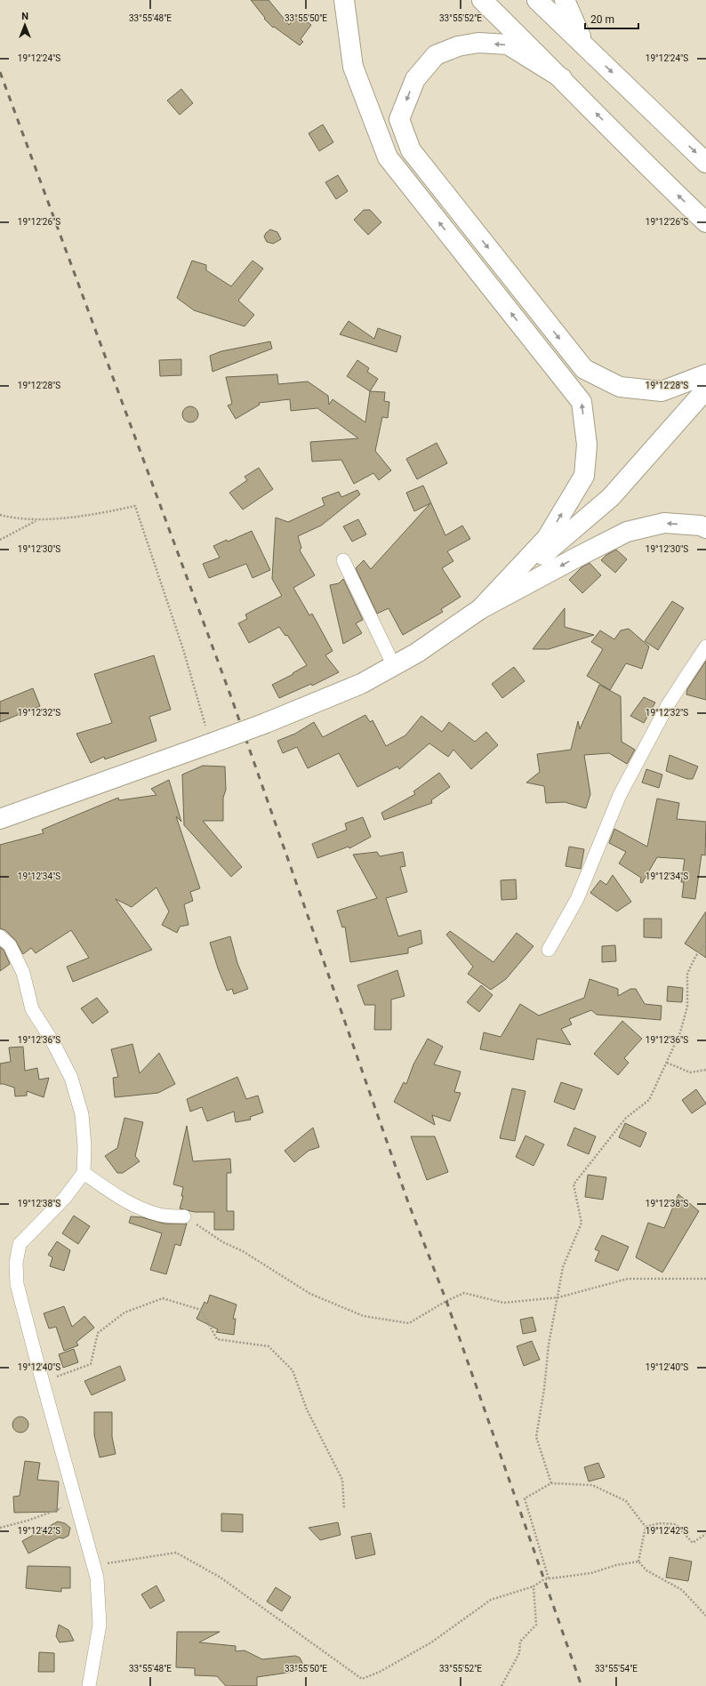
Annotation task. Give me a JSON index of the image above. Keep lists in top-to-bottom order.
{
  "scale_bar": "20 m",
  "north": "top",
  "coordinates": [
    "33°55'48\"E",
    "33°55'50\"E",
    "33°55'52\"E",
    "19°12'24\"S",
    "19°12'26\"S",
    "19°12'28\"S",
    "19°12'30\"S",
    "19°12'32\"S",
    "19°12'34\"S",
    "19°12'36\"S",
    "19°12'38\"S",
    "19°12'40\"S",
    "19°12'42\"S",
    "33°55'54\"E"
  ]
}
